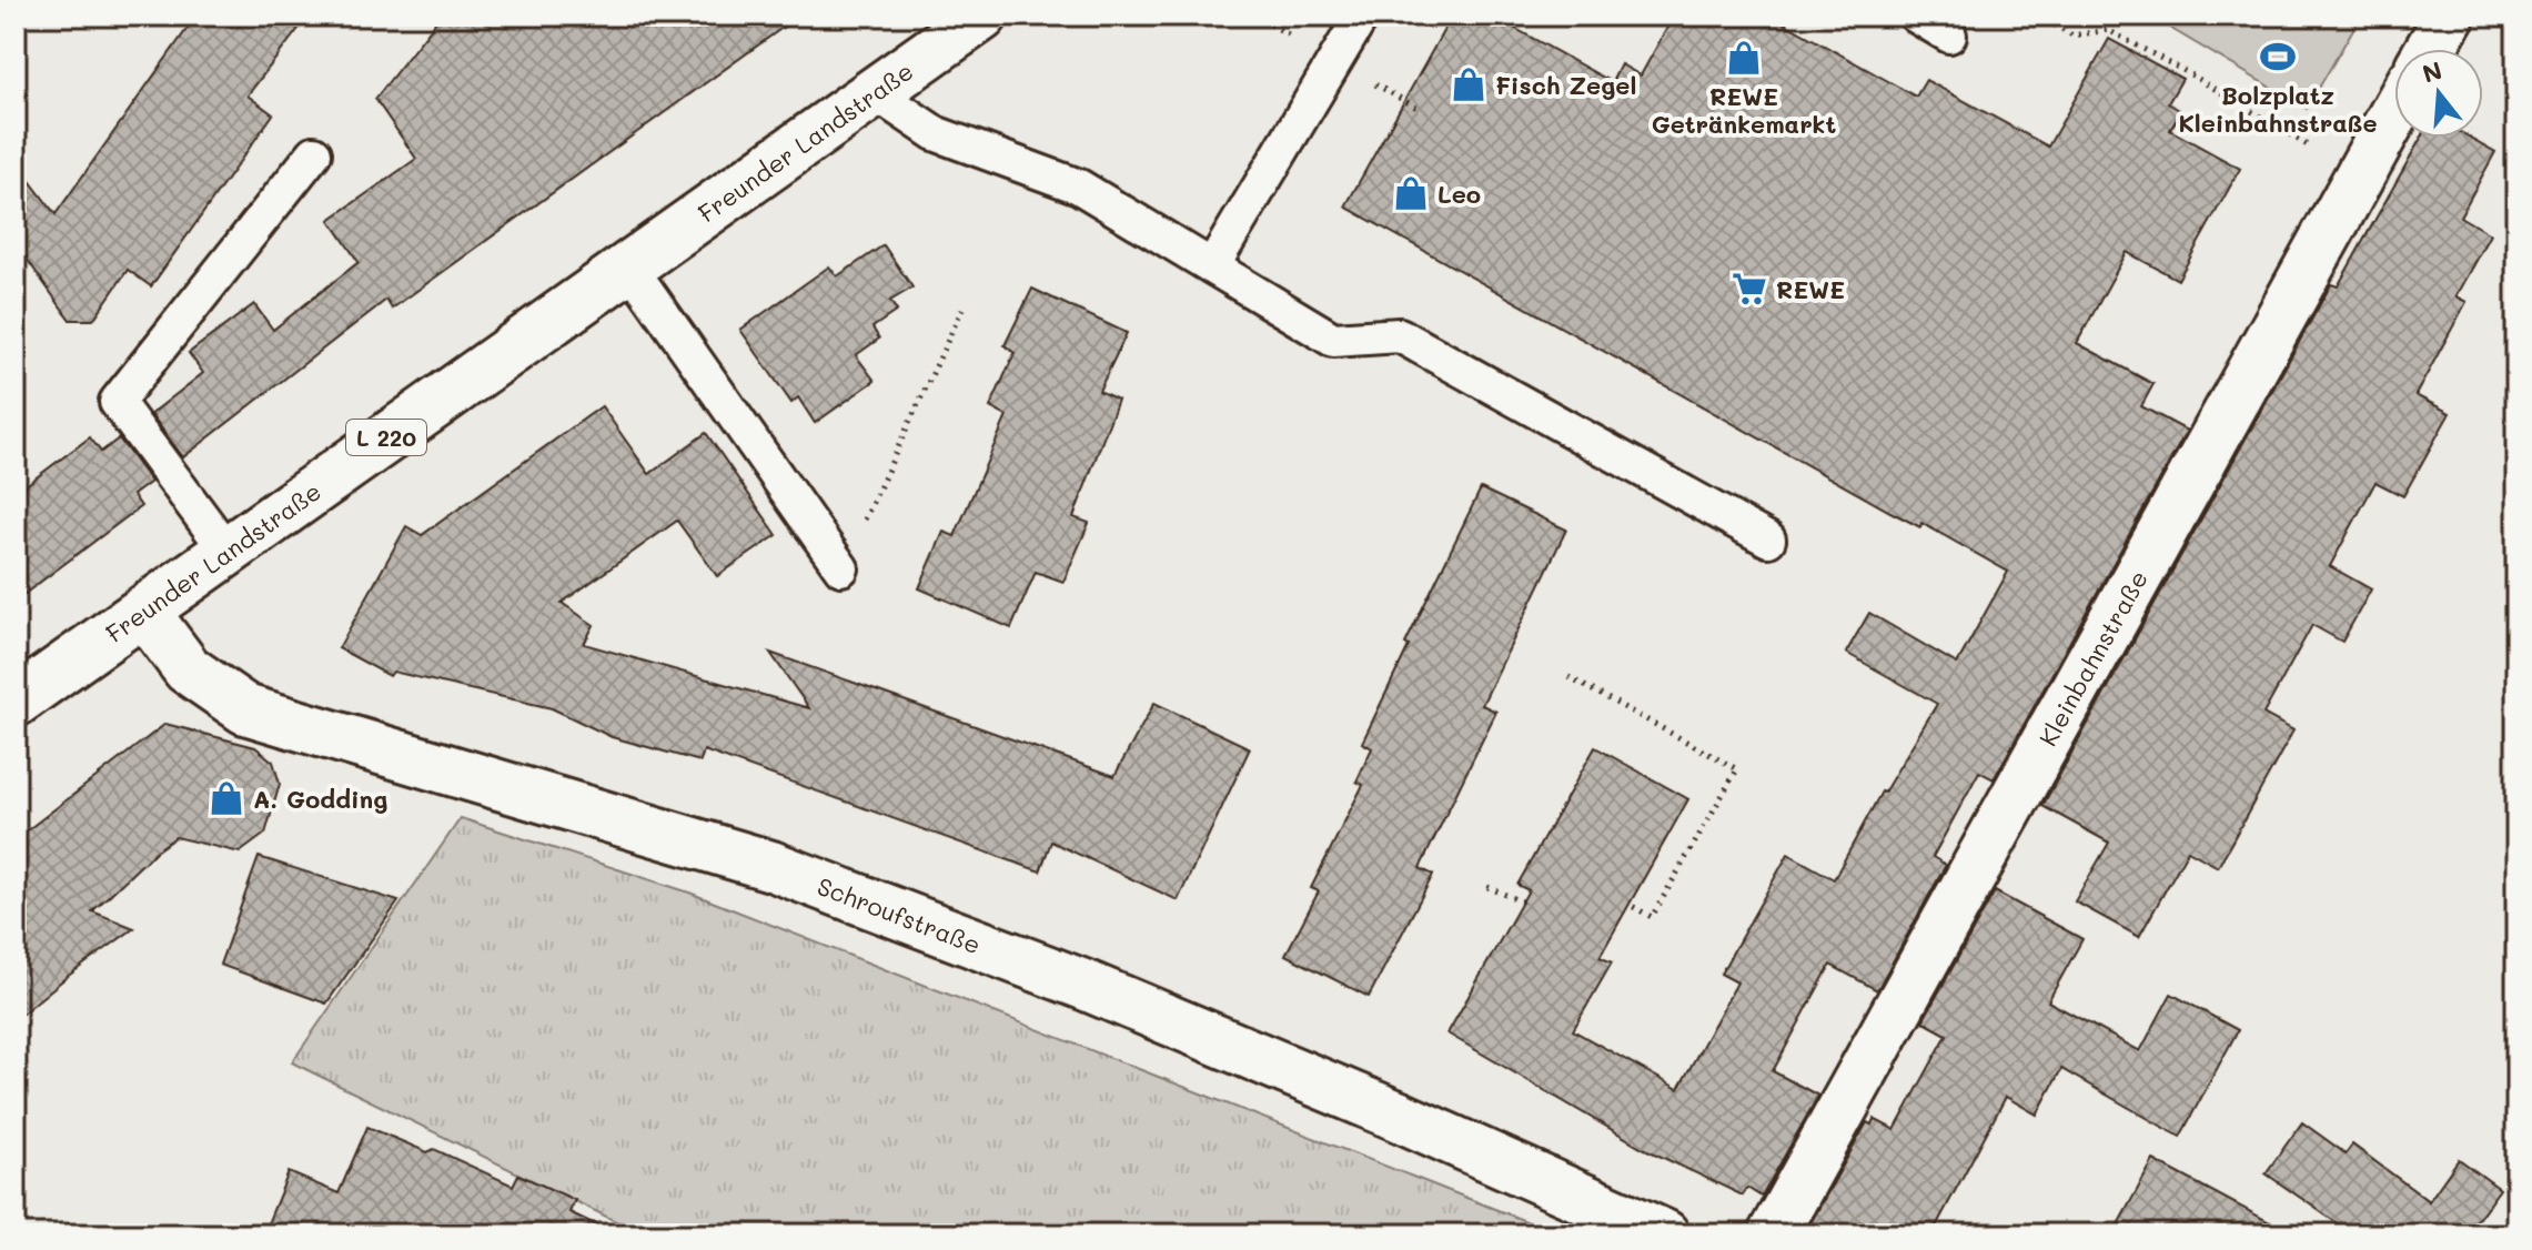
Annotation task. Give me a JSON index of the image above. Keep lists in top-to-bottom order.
{
  "streets": {
    "street": [
      "Freunder Landstraße",
      "L 220",
      "Kleinbahnstraße",
      "Schroufstraße"
    ]
  },
  "crossings": [
    ["Freunder Landstraße", "Schroufstraße"]
  ],
  "places": {
    "sports": ["Bolzplatz Kleinbahnstraße"],
    "shop": [
      "REWE Getränkemarkt",
      "Fisch Zegel",
      "Leo",
      "A. Godding"
    ],
    "supermarket": ["REWE"]
  },
  "north": "top"
}
